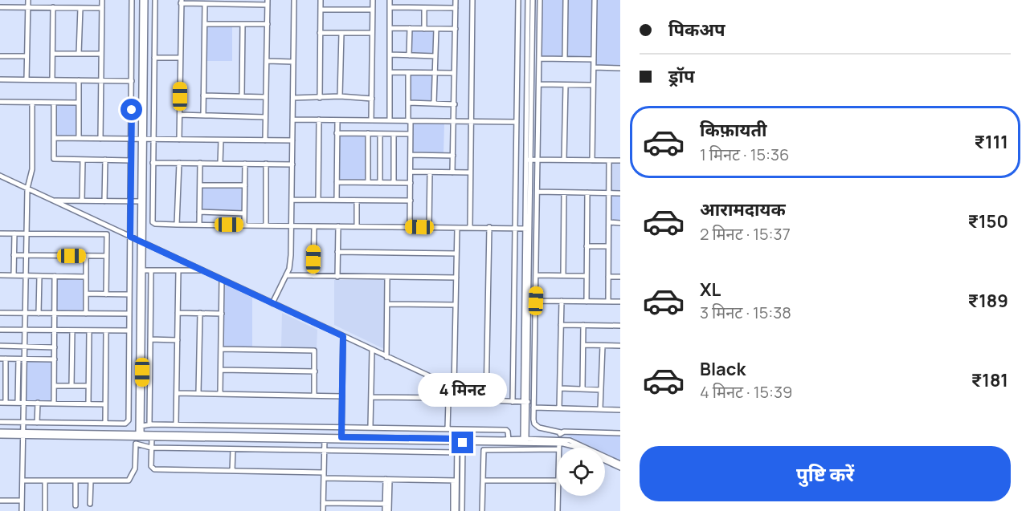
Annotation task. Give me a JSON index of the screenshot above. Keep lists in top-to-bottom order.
{
  "page": {
    "banner": ["पिकअप", "ड्रॉप"],
    "list": [
      {
        "name": "किफ़ायती",
        "note": "1 मिनट · 15:36",
        "value": "₹111"
      },
      {
        "name": "आरामदायक",
        "note": "2 मिनट · 15:37",
        "value": "₹150"
      },
      {
        "name": "XL",
        "note": "3 मिनट · 15:38",
        "value": "₹189"
      },
      {
        "name": "Black",
        "note": "4 मिनट · 15:39",
        "value": "₹181"
      }
    ],
    "bubble": "4 मिनट",
    "buttons": "पुष्टि करें"
  }
}
